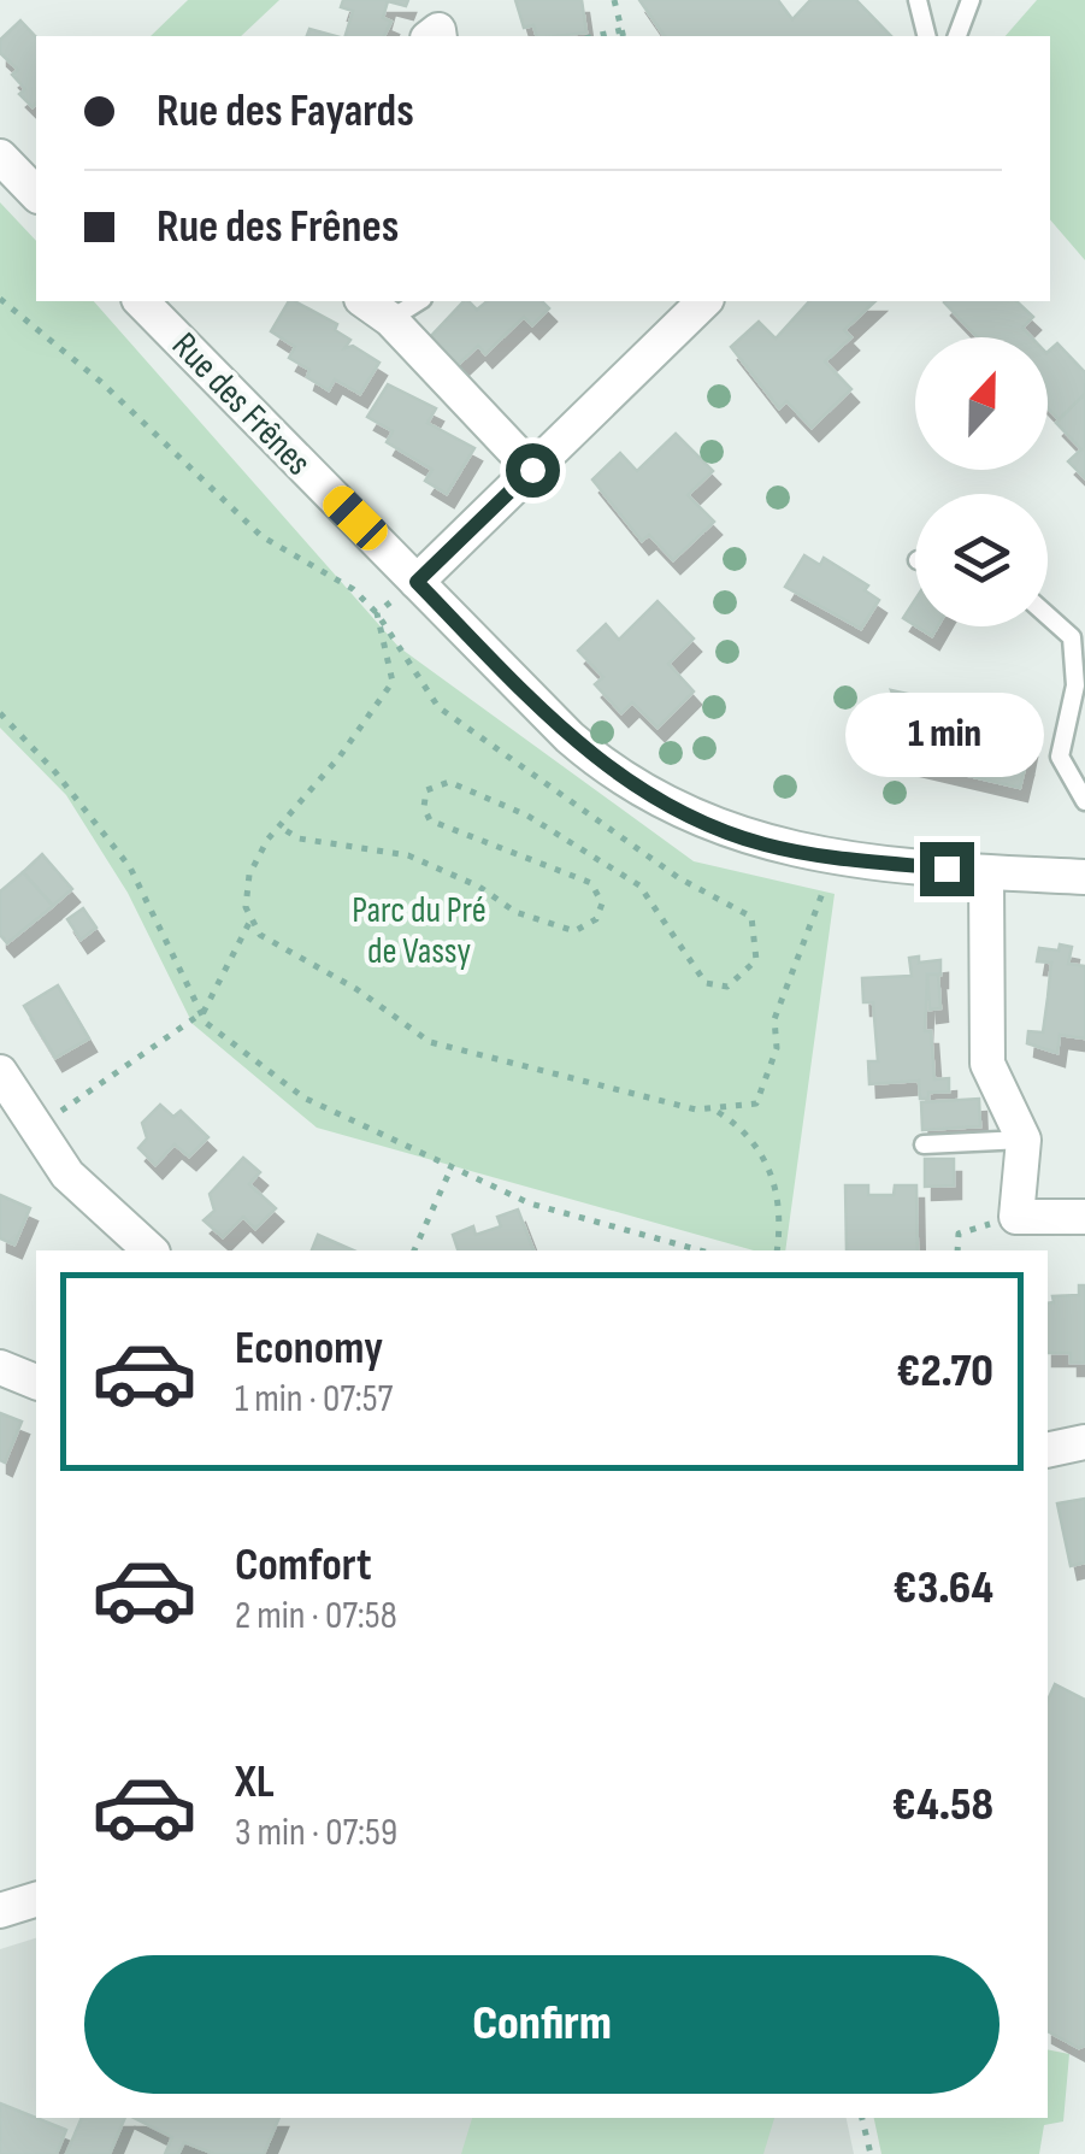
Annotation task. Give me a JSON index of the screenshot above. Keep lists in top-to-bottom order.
{
  "streets": {
    "street": ["Rue des Frênes"]
  },
  "parks": ["Parc du Pré de Vassy"],
  "north": "top",
  "page": {
    "banner": ["Rue des Fayards", "Rue des Frênes"],
    "bubble": "1 min",
    "list": [
      {
        "name": "Economy",
        "note": "1 min · 07:57",
        "value": "€2.70"
      },
      {
        "name": "Comfort",
        "note": "2 min · 07:58",
        "value": "€3.64"
      },
      {
        "name": "XL",
        "note": "3 min · 07:59",
        "value": "€4.58"
      }
    ],
    "buttons": "Confirm"
  }
}
